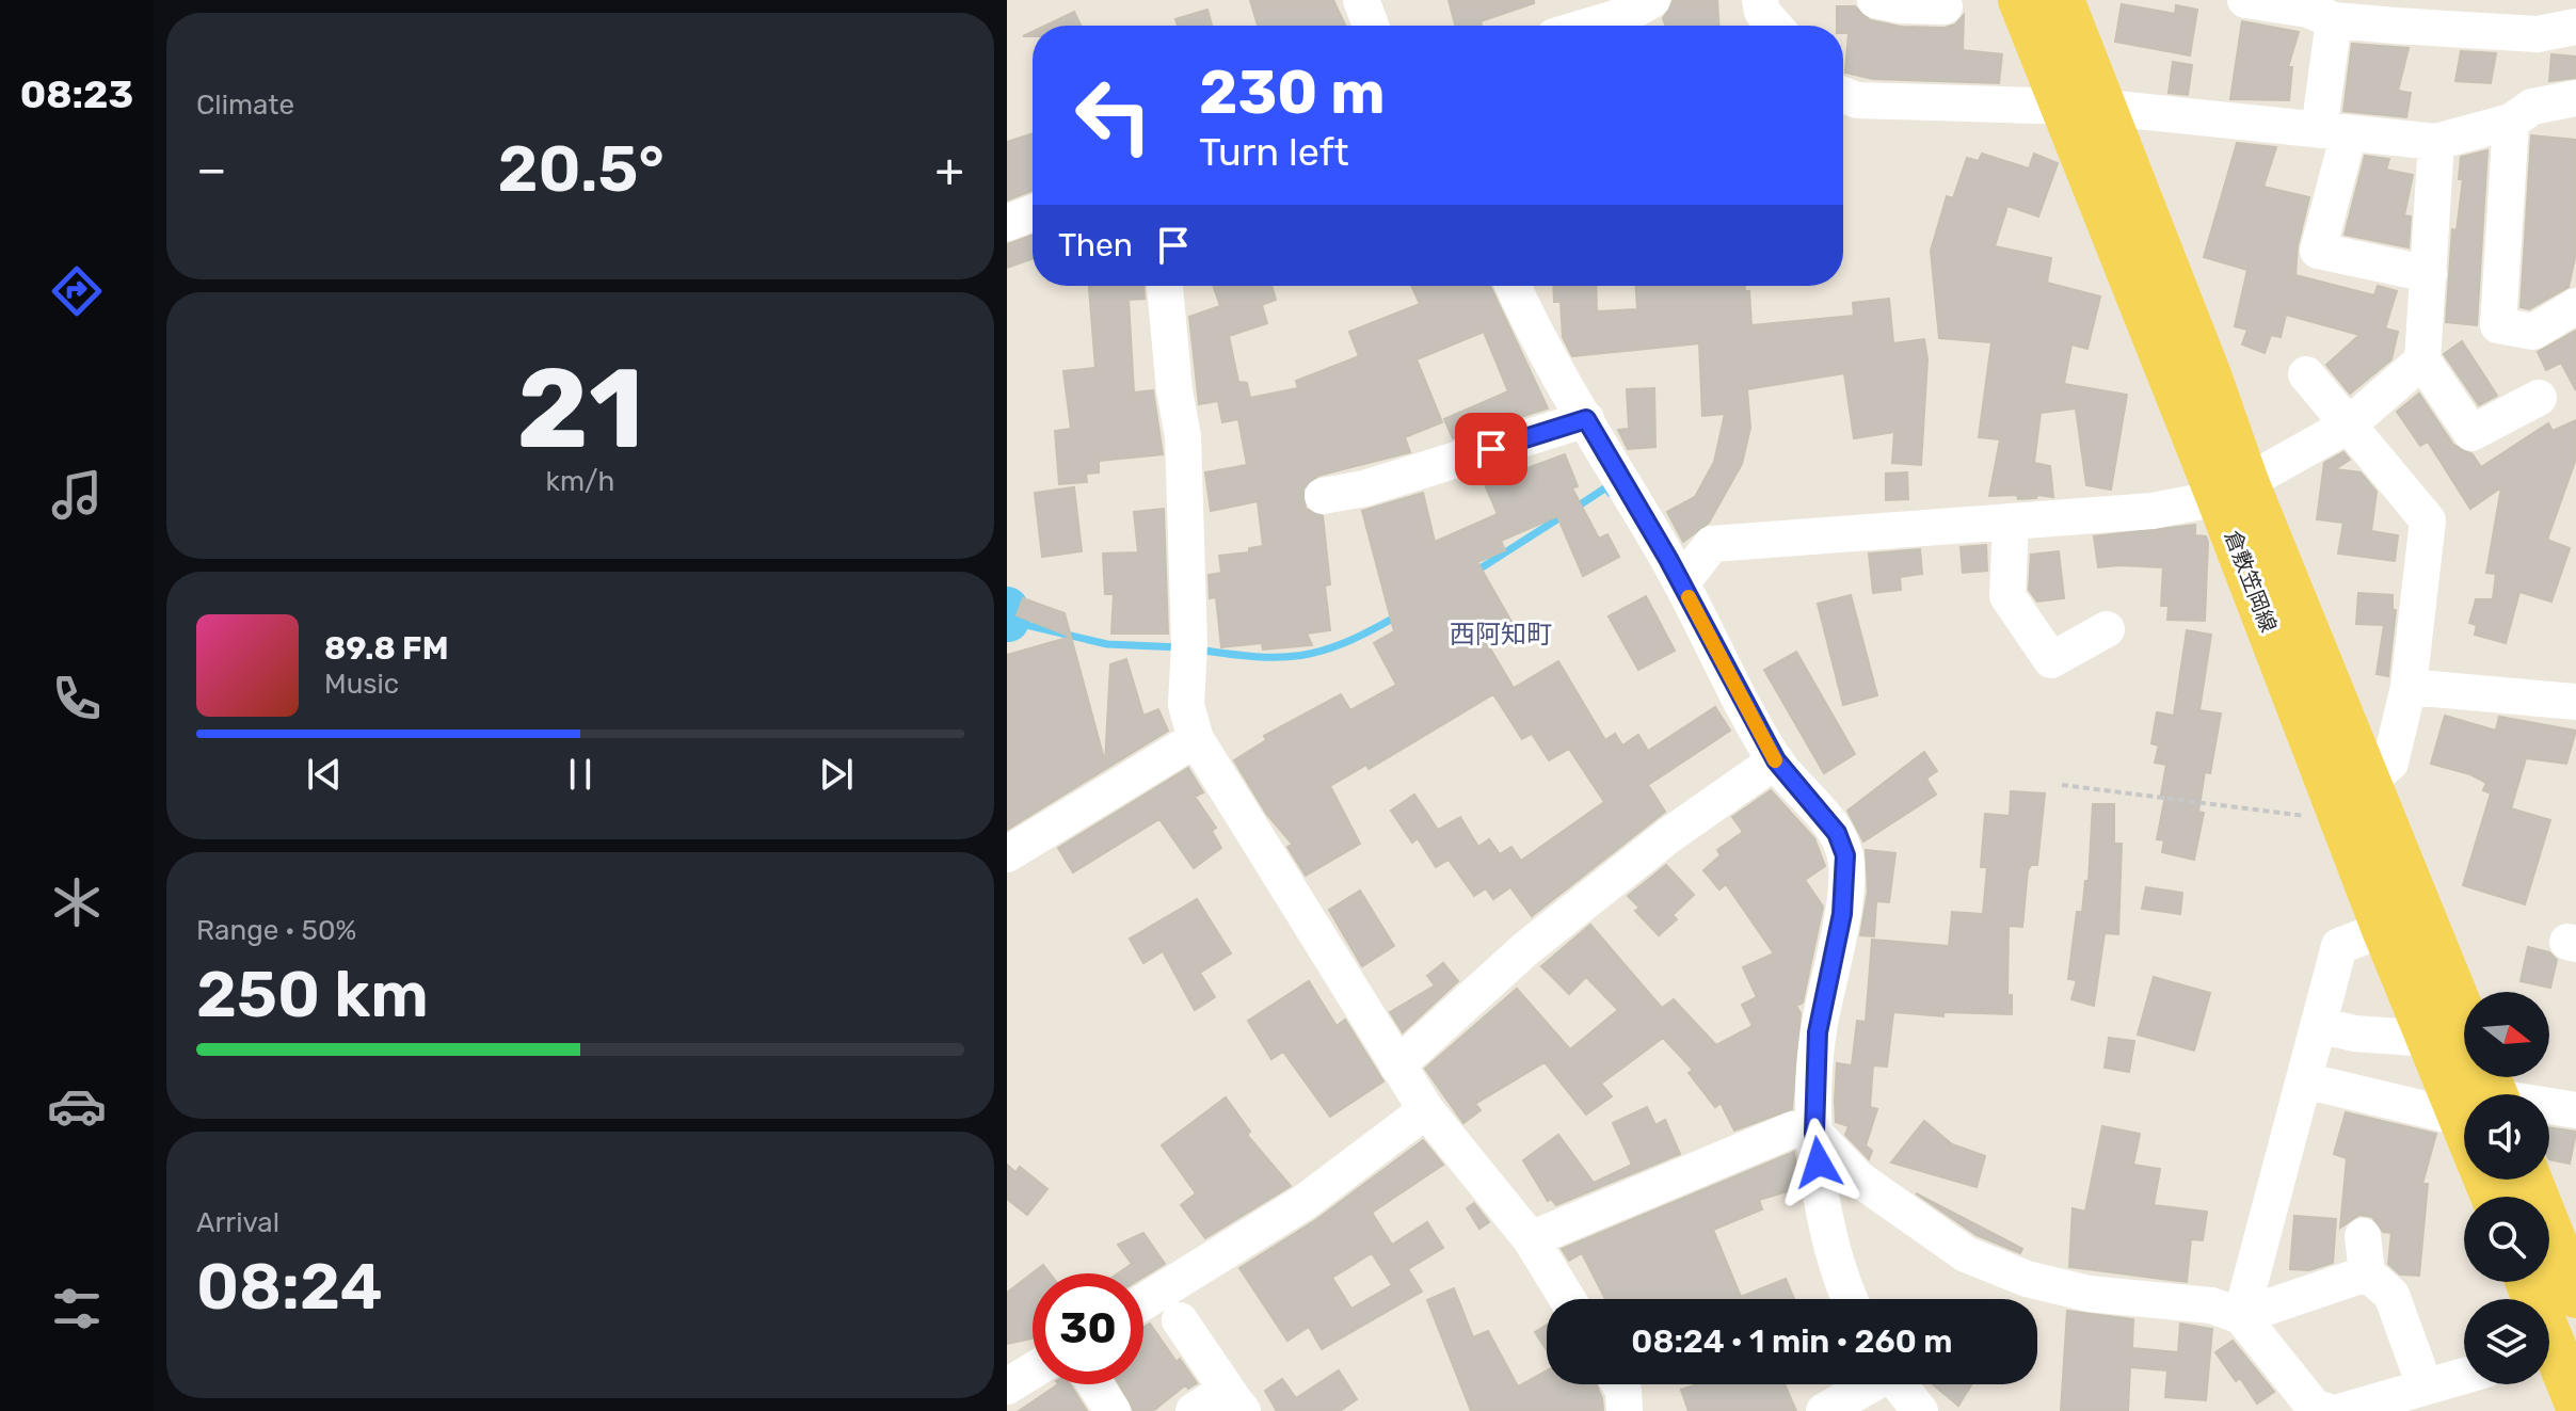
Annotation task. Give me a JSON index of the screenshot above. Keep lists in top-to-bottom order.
{
  "streets": {
    "main road": ["倉敷笠岡線"]
  },
  "districts": ["西阿知町"],
  "north": "right",
  "page": {
    "tabs": "08:23",
    "tile": [
      "Climate",
      ["21", "km/h"],
      ["Range · 50%", "250 km"],
      ["Arrival", "08:24"]
    ],
    "turn": ["230 m", "Turn left"],
    "heat": ["−", "20.5°", "+"],
    "then": "Then",
    "song": ["89.8 FM", "Music"],
    "limit": "30",
    "trip": "08:24 · 1 min · 260 m"
  }
}
